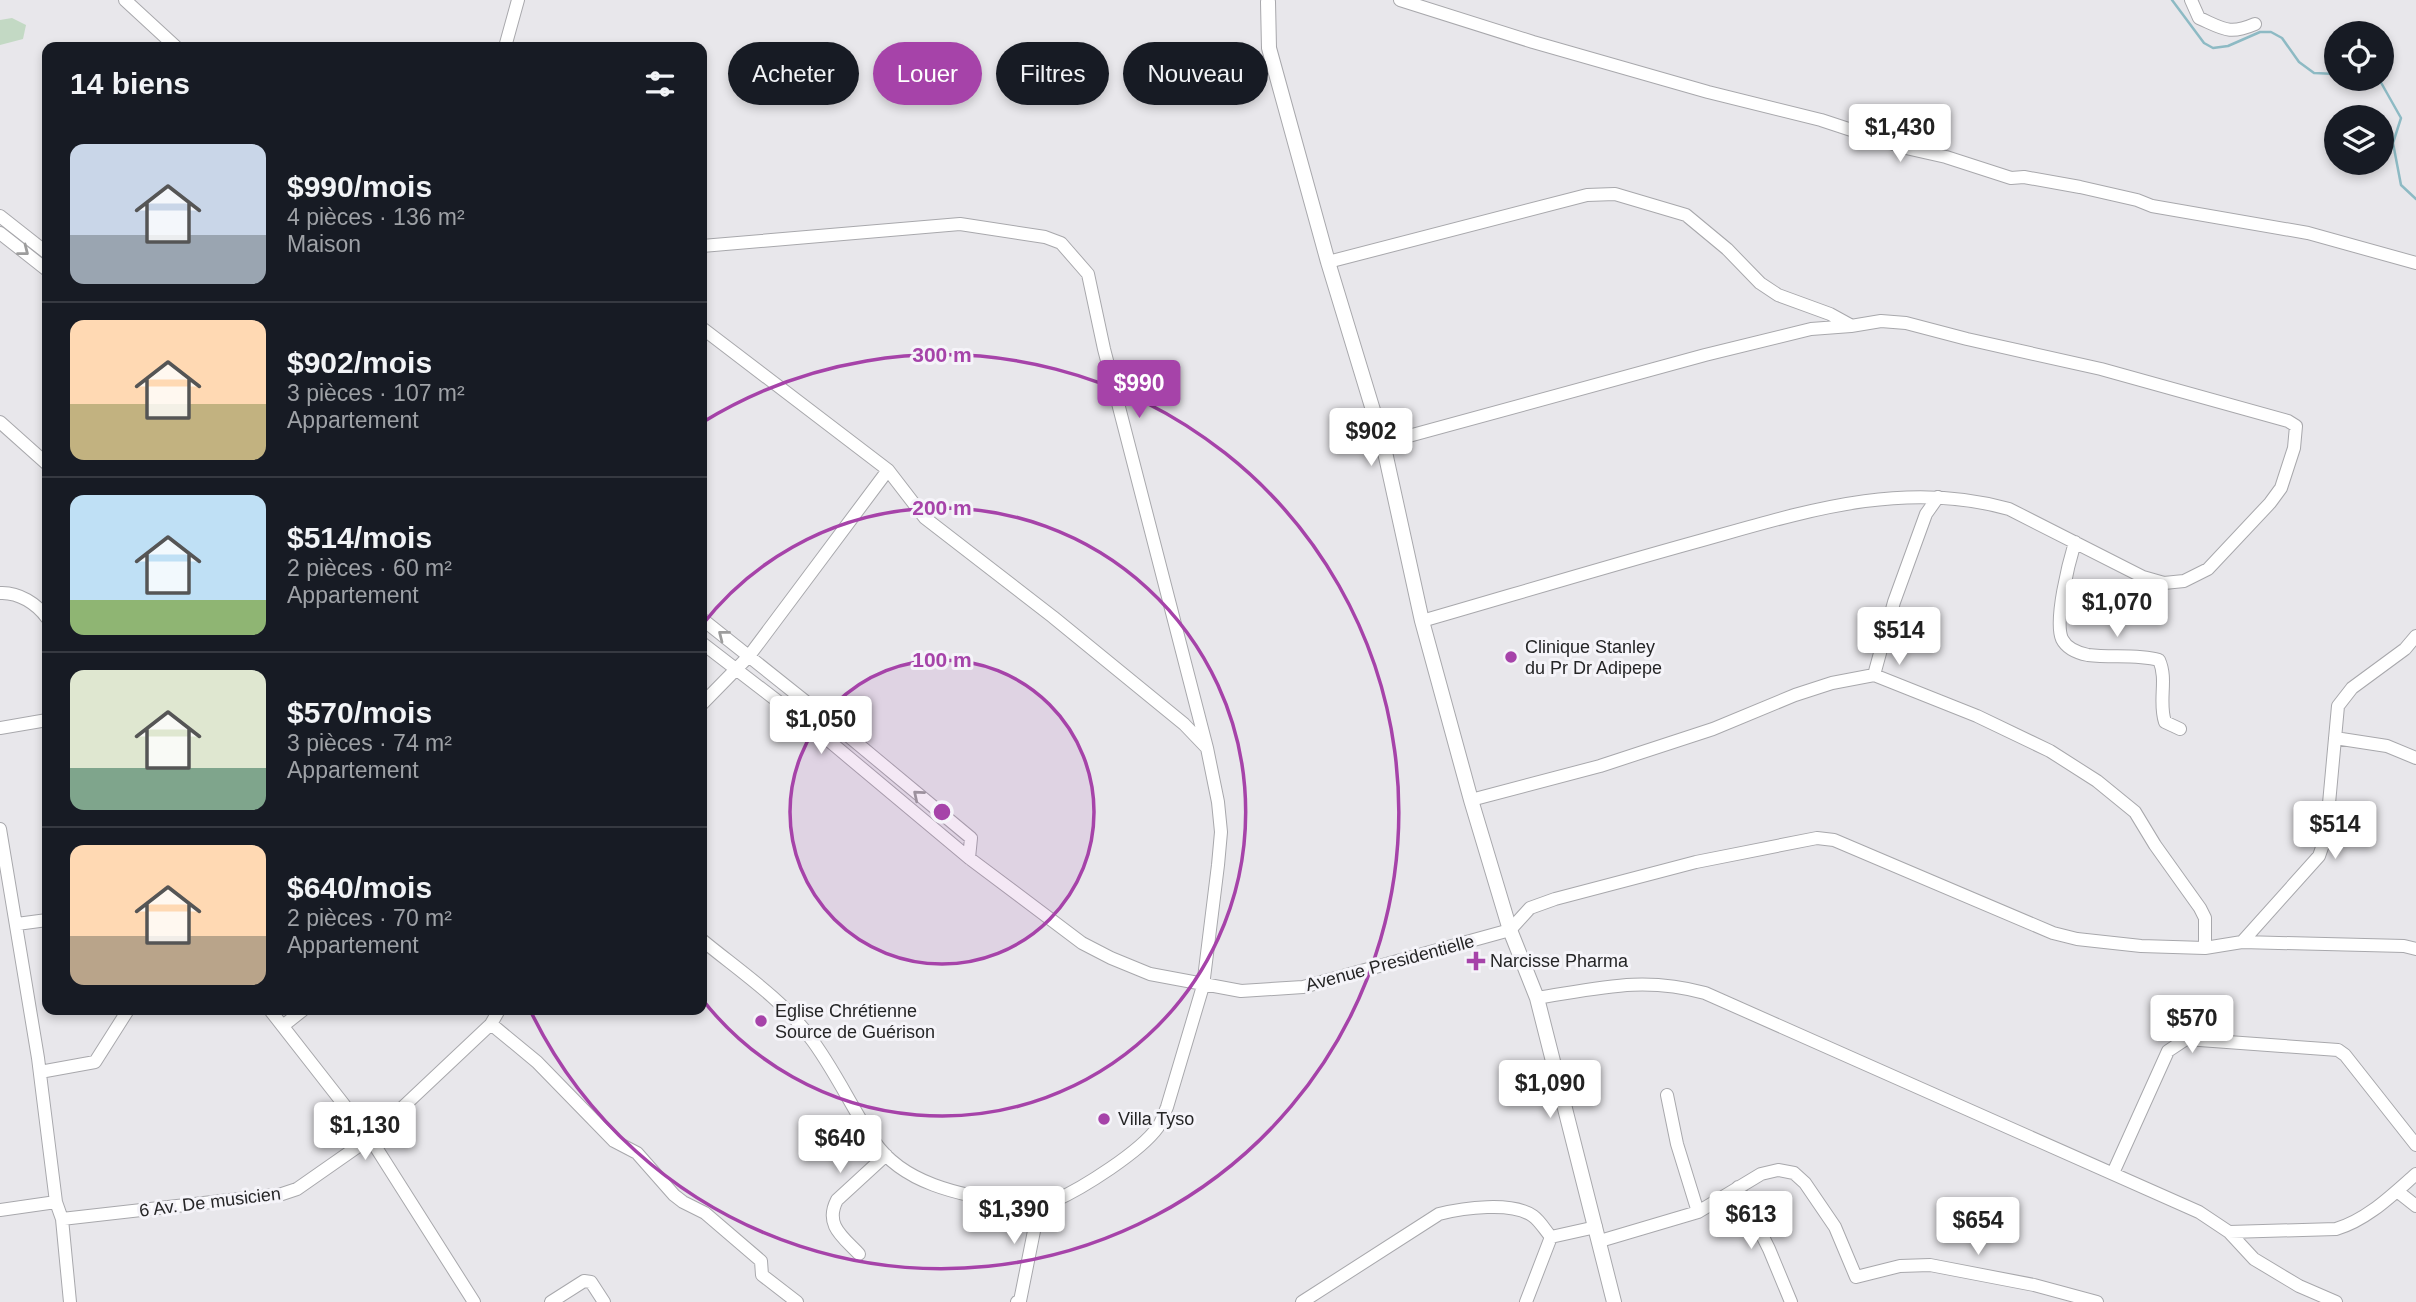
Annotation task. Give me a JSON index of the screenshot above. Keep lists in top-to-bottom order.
{
  "streets": {
    "street": ["Avenue Presidentielle", "6 Av. De musicien"]
  },
  "places": {
    "other": ["Clinique Stanley du Pr Dr Adipepe", "Eglise Chrétienne Source de Guérison", "Villa Tyso"],
    "health": ["Narcisse Pharma"]
  },
  "page": {
    "chip": [
      "Acheter",
      "Louer",
      "Filtres",
      "Nouveau"
    ],
    "heading": "14 biens",
    "price": [
      "$1,430",
      "$990",
      "$902",
      "$1,070",
      "$514",
      "$1,050",
      "$514",
      "$570",
      "$1,090",
      "$1,130",
      "$640",
      "$1,390",
      "$613",
      "$654"
    ],
    "list": [
      {
        "name": "$990/mois",
        "note": "4 pièces · 136 m² · Maison"
      },
      {
        "name": "$902/mois",
        "note": "3 pièces · 107 m² · Appartement"
      },
      {
        "name": "$514/mois",
        "note": "2 pièces · 60 m² · Appartement"
      },
      {
        "name": "$570/mois",
        "note": "3 pièces · 74 m² · Appartement"
      },
      {
        "name": "$640/mois",
        "note": "2 pièces · 70 m² · Appartement"
      }
    ]
  },
  "rings": ["300 m", "200 m", "100 m"]
}
